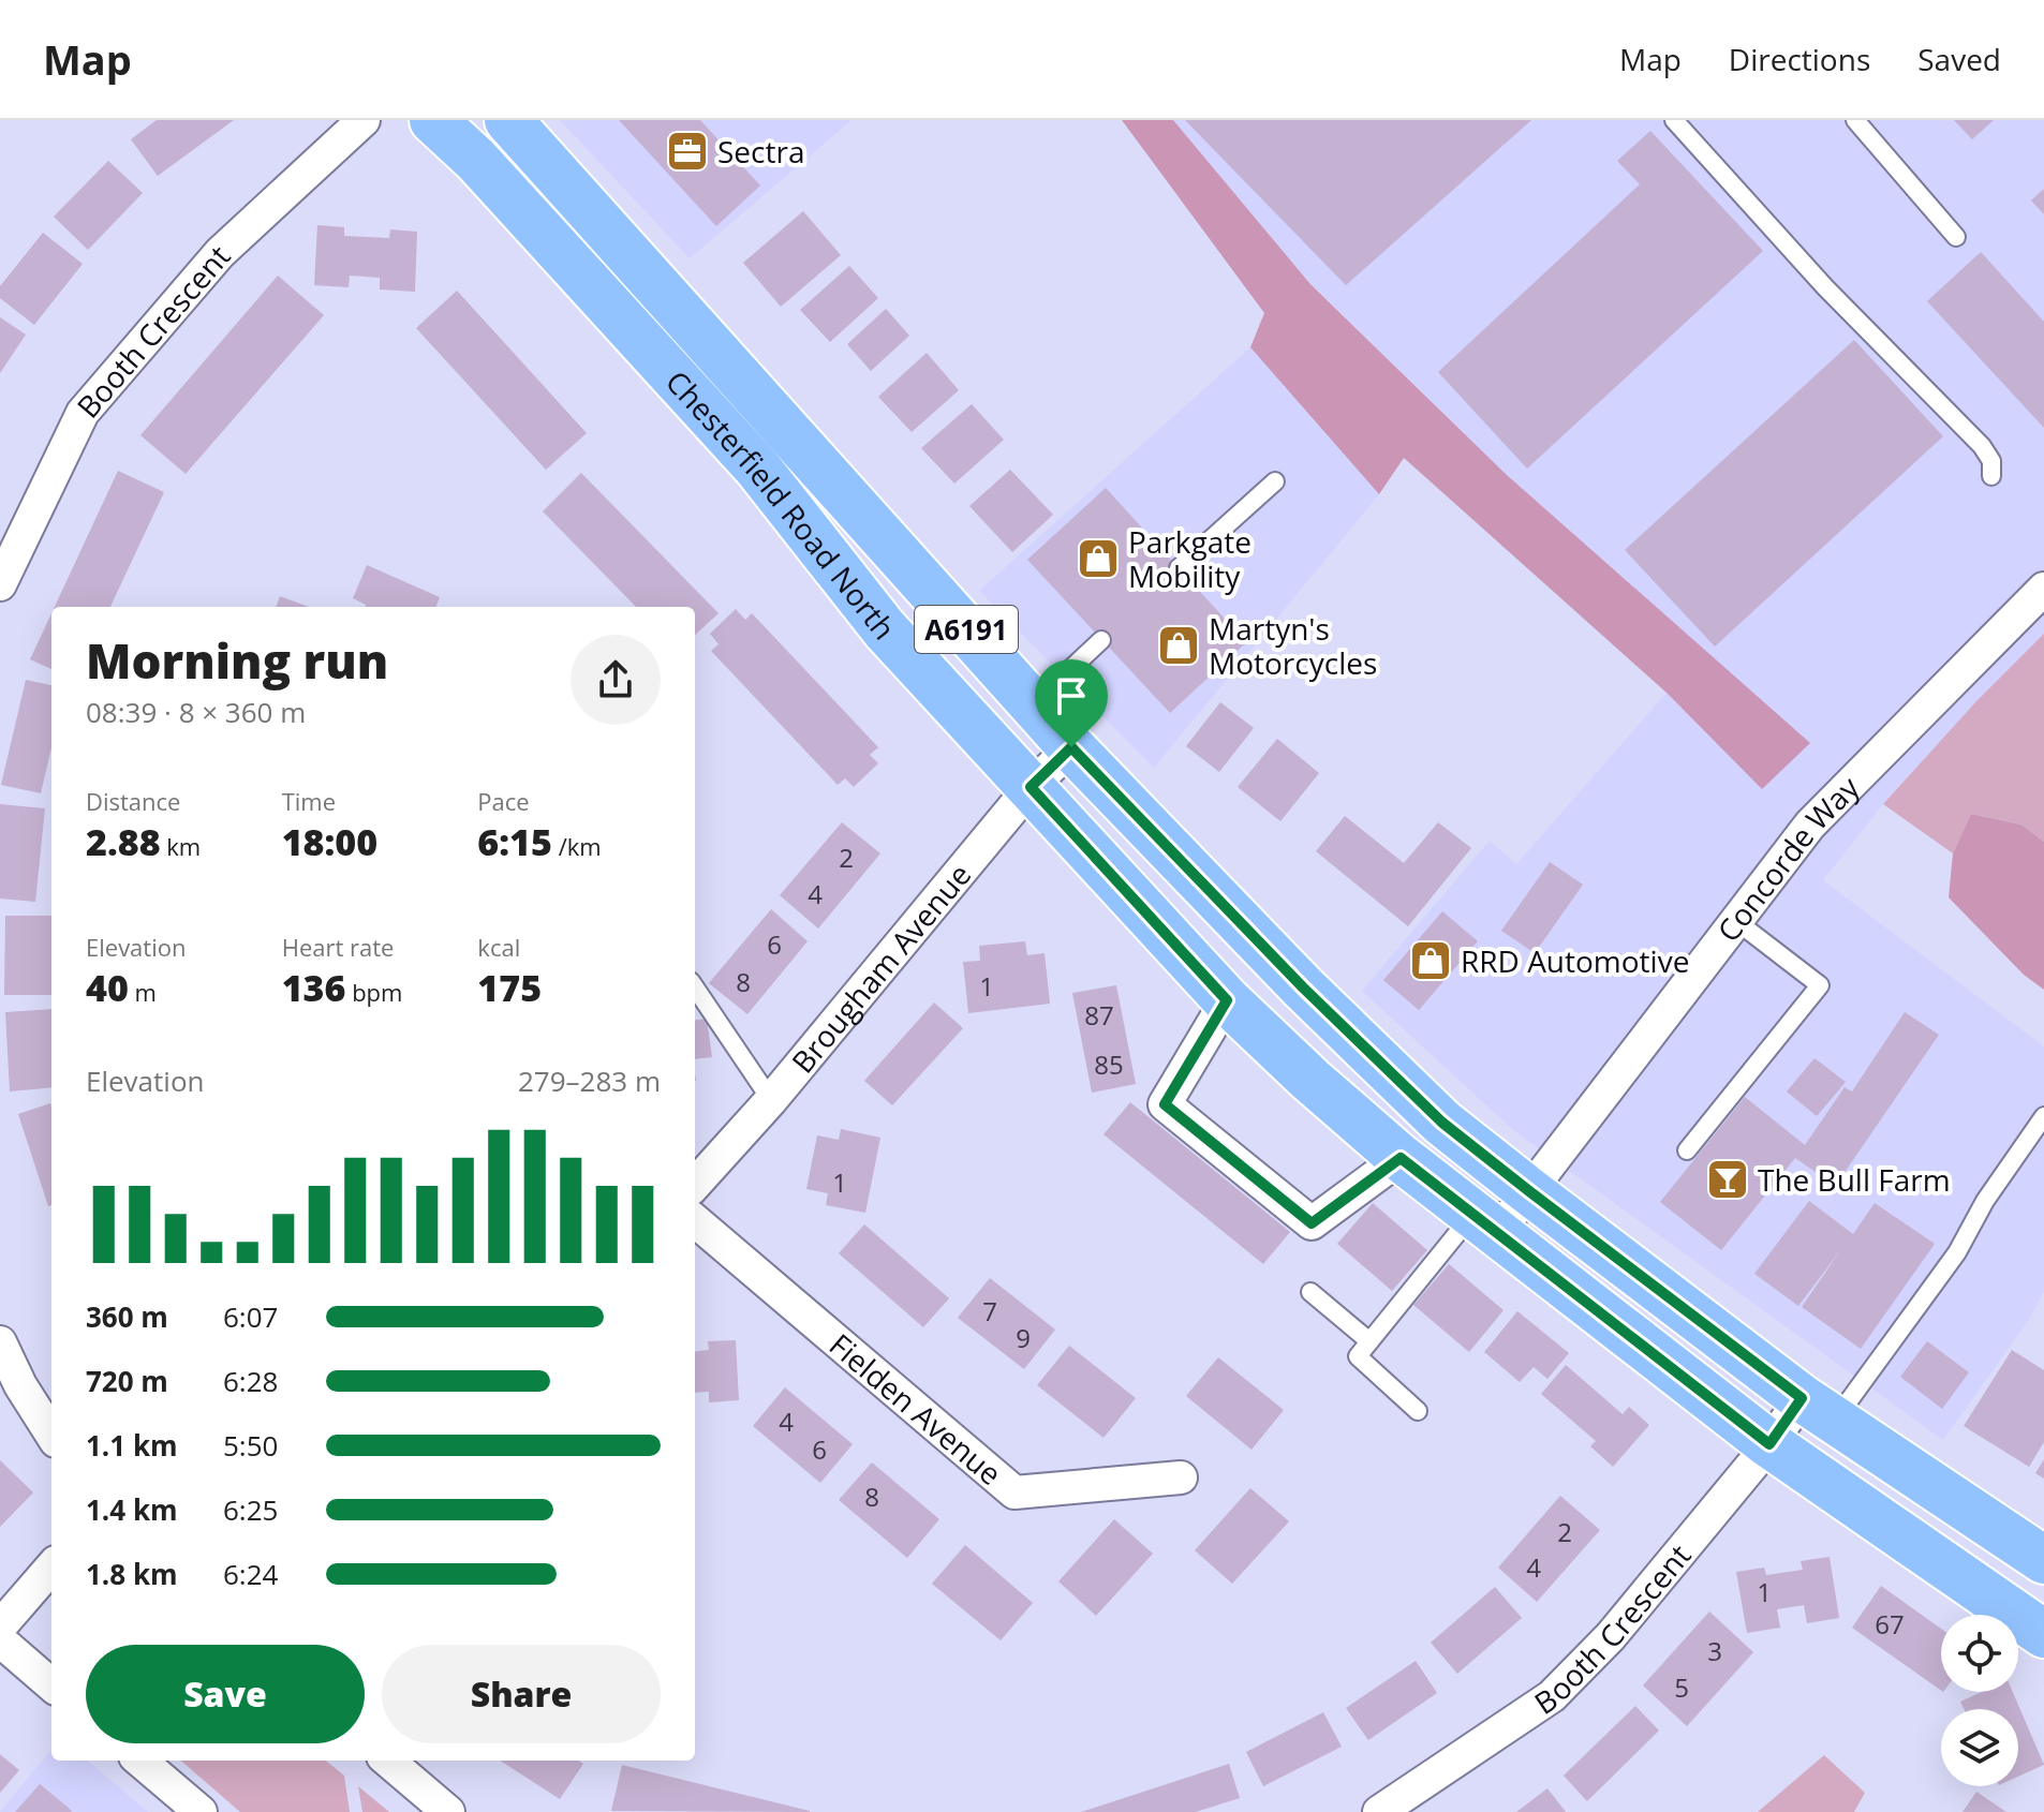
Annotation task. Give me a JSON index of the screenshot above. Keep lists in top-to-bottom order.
{
  "streets": {
    "main road": ["Chesterfield Road North", "A6191"],
    "street": [
      "Booth Crescent",
      "Concorde Way",
      "Brougham Avenue",
      "Fielden Avenue"
    ]
  },
  "crossings": [
    ["Booth Crescent", "Chesterfield Road North"],
    ["Chesterfield Road North", "Concorde Way"],
    ["Chesterfield Road North", "Brougham Avenue"]
  ],
  "places": {
    "office": ["Sectra"],
    "shop": ["Parkgate Mobility", "Martyn's Motorcycles", "RRD Automotive"],
    "bar": ["The Bull Farm"]
  },
  "house_numbers": [
    "2",
    "4",
    "6",
    "8",
    "1",
    "87",
    "85",
    "1",
    "7",
    "9",
    "4",
    "6",
    "8",
    "2",
    "4",
    "1",
    "67",
    "3",
    "5"
  ],
  "page": {
    "header": "Map",
    "nav": ["Map", "Directions", "Saved"],
    "heading": ["Morning run", "08:39 · 8 × 360 m"],
    "stats": [
      ["Distance", "2.88 km"],
      ["Time", "18:00"],
      ["Pace", "6:15 /km"],
      ["Elevation", "40 m"],
      ["Heart rate", "136 bpm"],
      ["kcal", "175"]
    ],
    "chart": ["Elevation", "279–283 m"],
    "list": [
      {
        "name": "360 m",
        "note": "6:07"
      },
      {
        "name": "720 m",
        "note": "6:28"
      },
      {
        "name": "1.1 km",
        "note": "5:50"
      },
      {
        "name": "1.4 km",
        "note": "6:25"
      },
      {
        "name": "1.8 km",
        "note": "6:24"
      }
    ],
    "buttons": ["Save", "Share"]
  }
}
